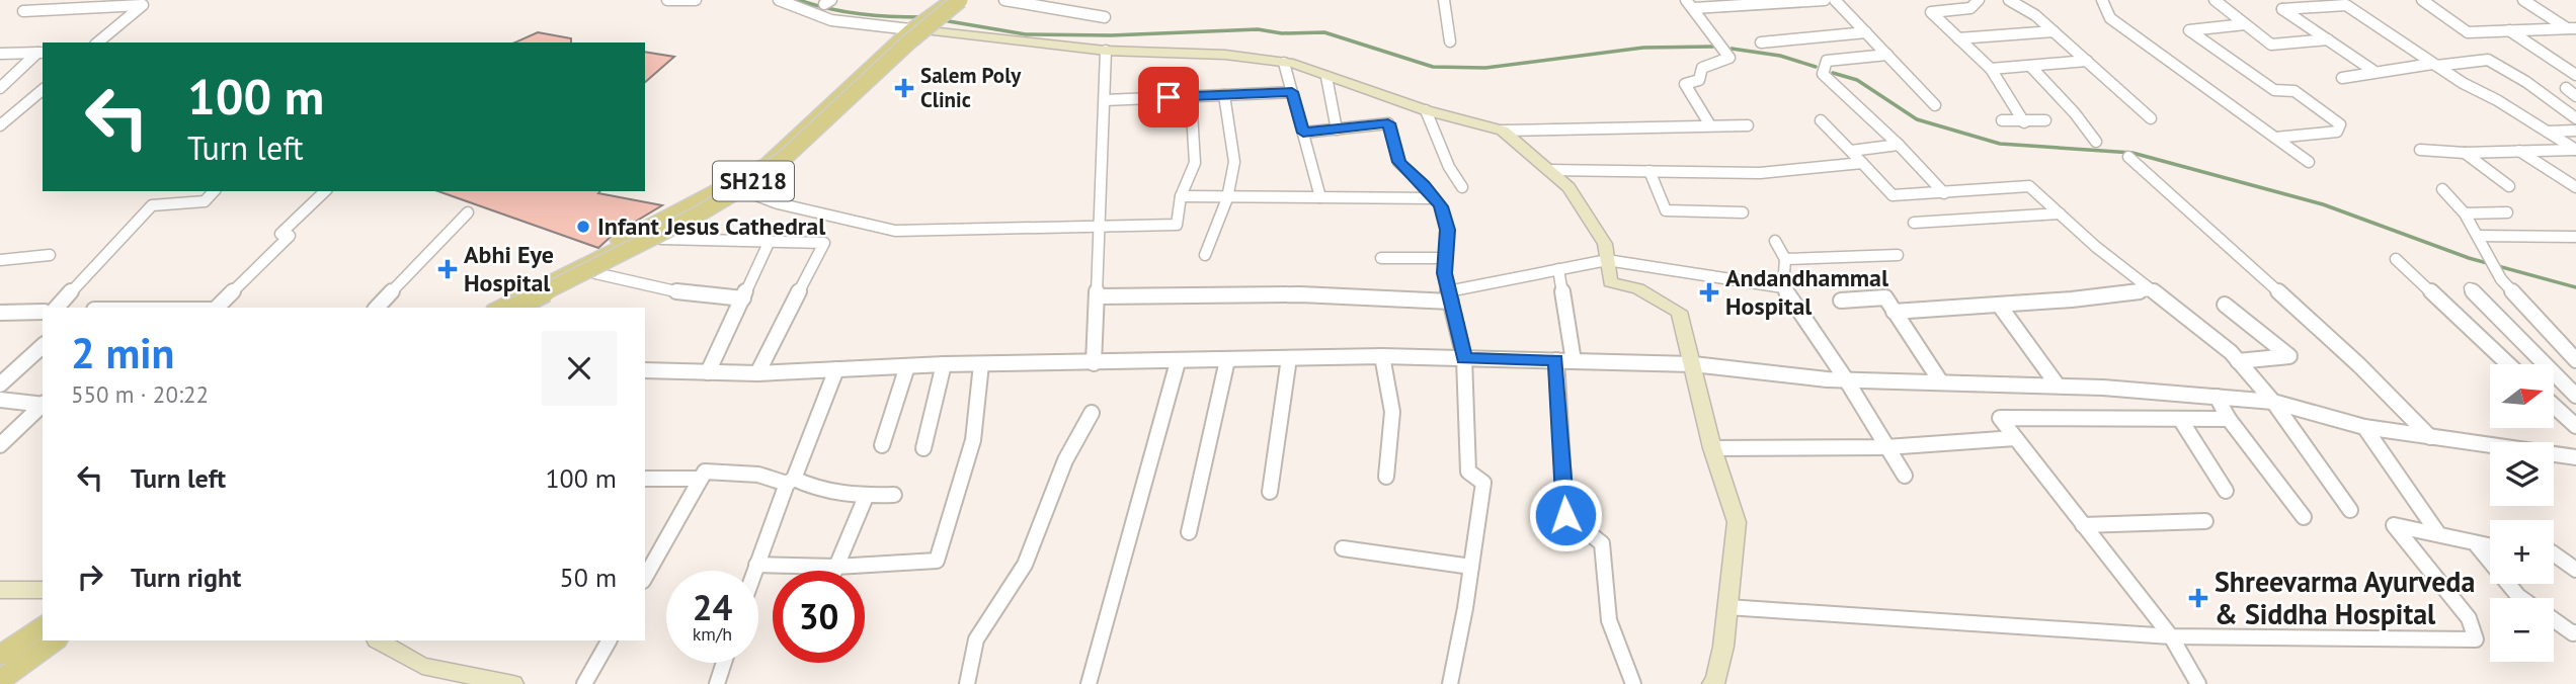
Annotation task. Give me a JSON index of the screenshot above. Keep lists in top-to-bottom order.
{
  "streets": {
    "main road": ["SH218"]
  },
  "places": {
    "health": [
      "Salem Poly Clinic",
      "Abhi Eye Hospital",
      "Andandhammal Hospital",
      "Shreevarma Ayurveda & Siddha Hospital"
    ],
    "other": ["Infant Jesus Cathedral"]
  },
  "north": "right",
  "page": {
    "turn": ["100 m", "Turn left"],
    "heading": ["2 min", "550 m · 20:22"],
    "map_buttons": ["+", "−"],
    "list": [
      {
        "name": "Turn left",
        "value": "100 m"
      },
      {
        "name": "Turn right",
        "value": "50 m"
      }
    ],
    "speed": "24 km/h",
    "limit": "30"
  }
}
